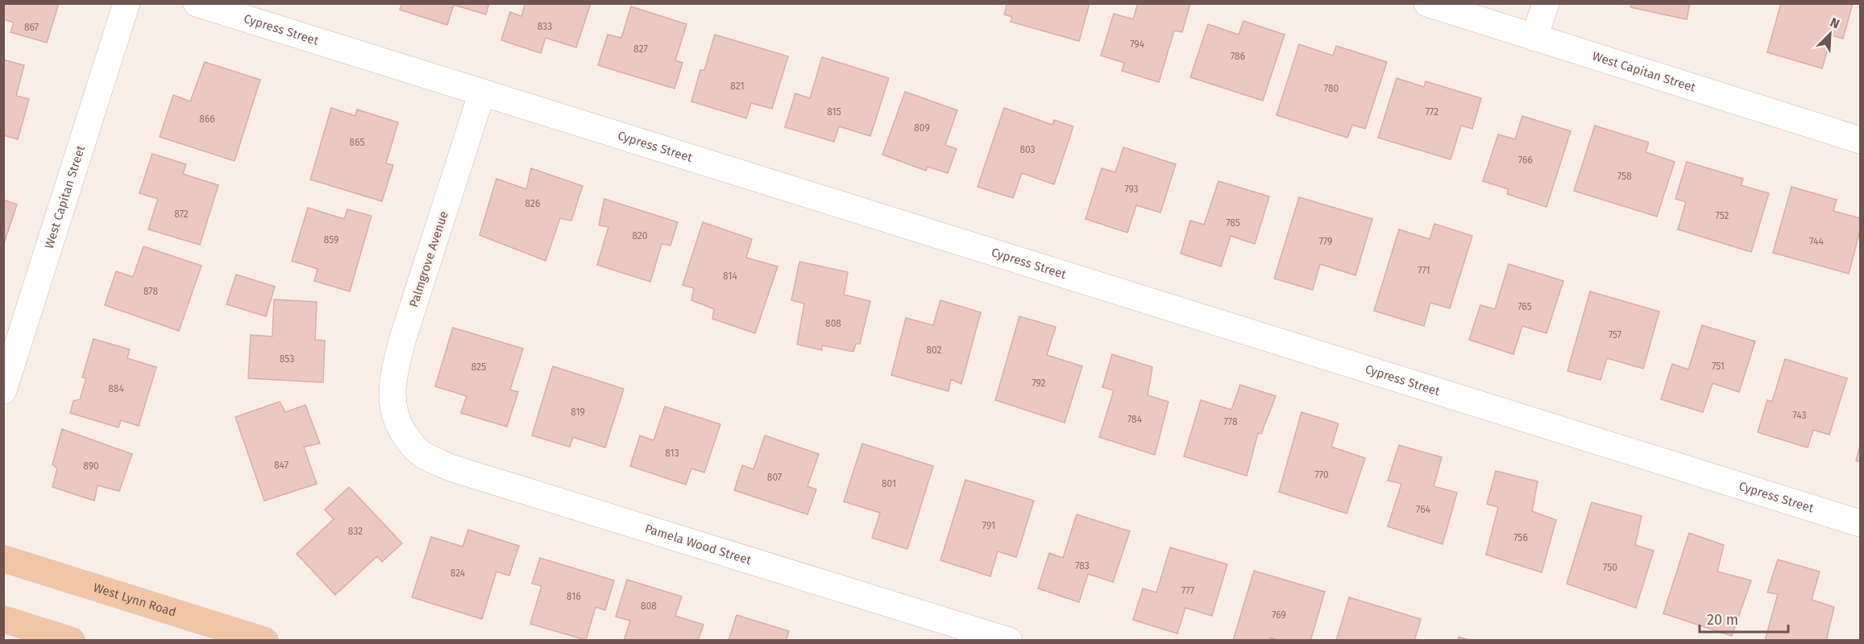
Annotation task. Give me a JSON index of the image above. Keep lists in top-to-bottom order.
{
  "streets": {
    "main road": ["West Lynn Road"],
    "street": [
      "Cypress Street",
      "West Capitan Street",
      "Palmgrove Avenue",
      "Pamela Wood Street"
    ]
  },
  "crossings": [
    ["Cypress Street", "Palmgrove Avenue"],
    ["Palmgrove Avenue", "Pamela Wood Street"]
  ],
  "house_numbers": [
    "833",
    "867",
    "794",
    "827",
    "786",
    "821",
    "780",
    "815",
    "772",
    "866",
    "809",
    "865",
    "803",
    "766",
    "758",
    "793",
    "826",
    "872",
    "752",
    "785",
    "820",
    "859",
    "779",
    "744",
    "771",
    "814",
    "878",
    "765",
    "808",
    "757",
    "802",
    "853",
    "751",
    "825",
    "792",
    "884",
    "819",
    "743",
    "784",
    "778",
    "813",
    "847",
    "890",
    "770",
    "807",
    "801",
    "764",
    "791",
    "832",
    "756",
    "783",
    "750",
    "824",
    "777",
    "816",
    "808",
    "769"
  ],
  "scale_bar": "20 m",
  "north": "top right"
}
